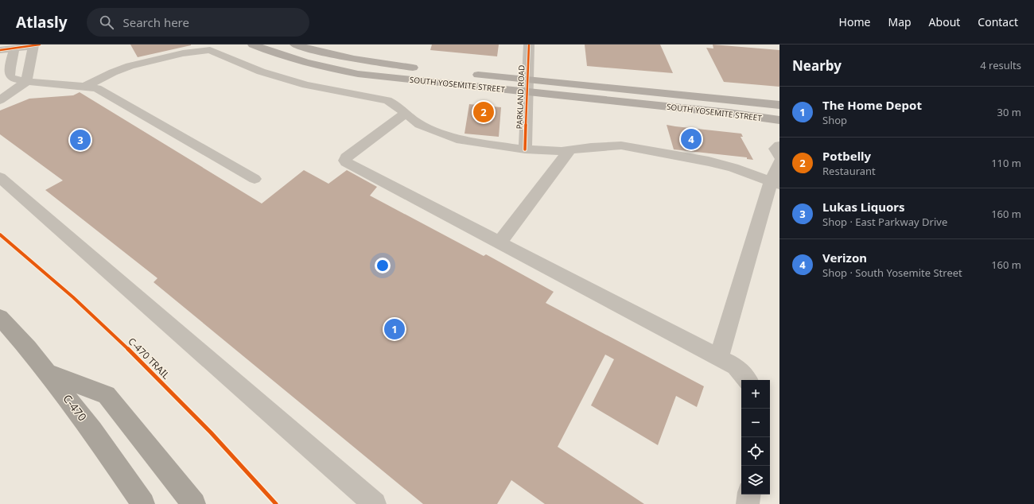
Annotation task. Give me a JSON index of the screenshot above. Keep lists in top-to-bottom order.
{
  "streets": {
    "highway": ["C-470"],
    "main road": ["SOUTH YOSEMITE STREET"],
    "street": ["PARKLAND ROAD"],
    "cycle path": ["C-470 TRAIL"]
  },
  "crossings": [
    ["SOUTH YOSEMITE STREET", "PARKLAND ROAD"]
  ],
  "page": {
    "header": "Atlasly",
    "search": "Search here",
    "nav": [
      "Home",
      "Map",
      "About",
      "Contact"
    ],
    "heading": ["Nearby", "4 results"],
    "list": [
      {
        "mark": "1",
        "name": "The Home Depot",
        "note": "Shop",
        "value": "30 m"
      },
      {
        "mark": "2",
        "name": "Potbelly",
        "note": "Restaurant",
        "value": "110 m"
      },
      {
        "mark": "3",
        "name": "Lukas Liquors",
        "note": "Shop · East Parkway Drive",
        "value": "160 m"
      },
      {
        "mark": "4",
        "name": "Verizon",
        "note": "Shop · South Yosemite Street",
        "value": "160 m"
      }
    ],
    "pins": [
      "2",
      "4",
      "3",
      "1"
    ],
    "map_buttons": ["+", "−"]
  }
}
